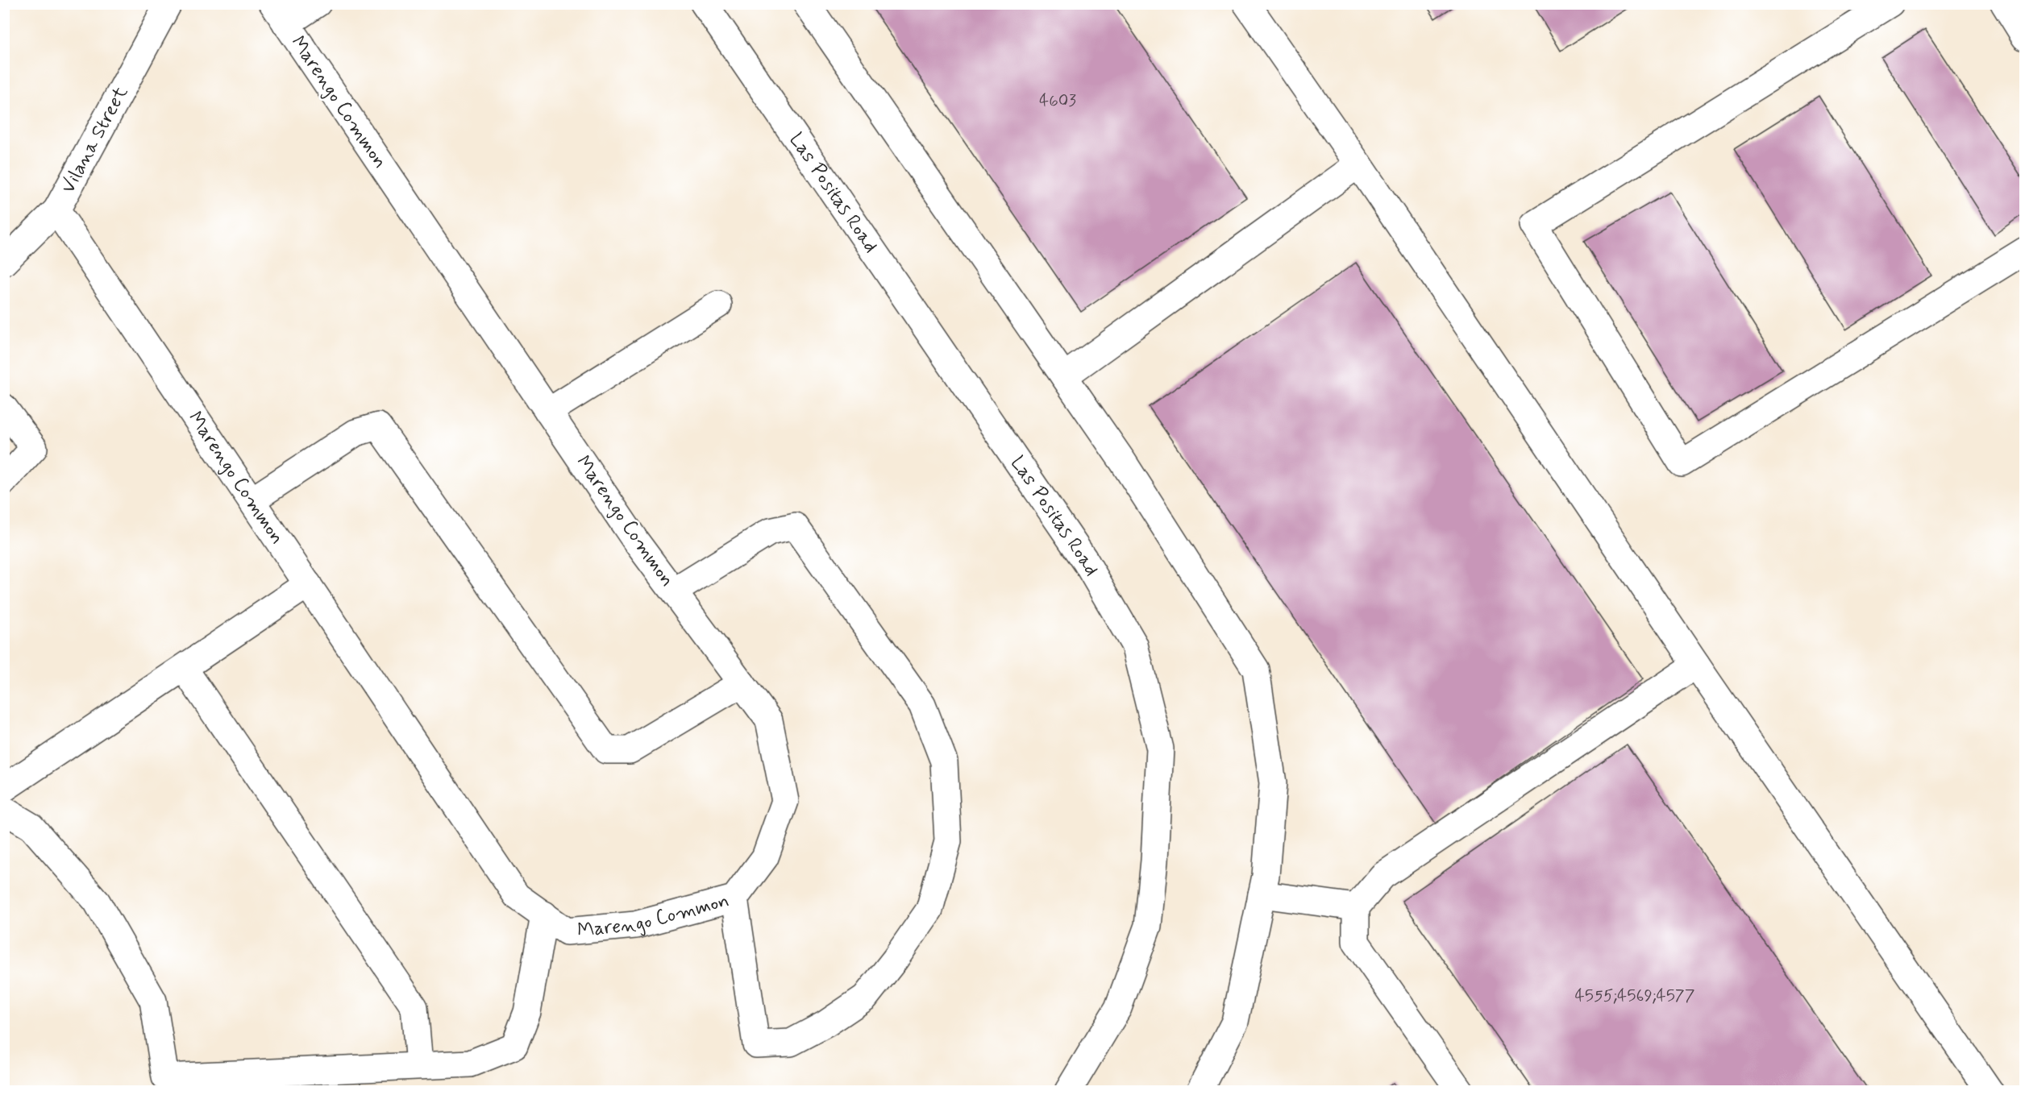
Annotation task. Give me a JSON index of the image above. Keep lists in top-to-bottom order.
{
  "streets": {
    "street": ["Marengo Common", "Vilana Street", "Las Positas Road"]
  },
  "crossings": [
    ["Marengo Common", "Vilana Street"]
  ],
  "house_numbers": ["4603", "4555;4569;4577"]
}
